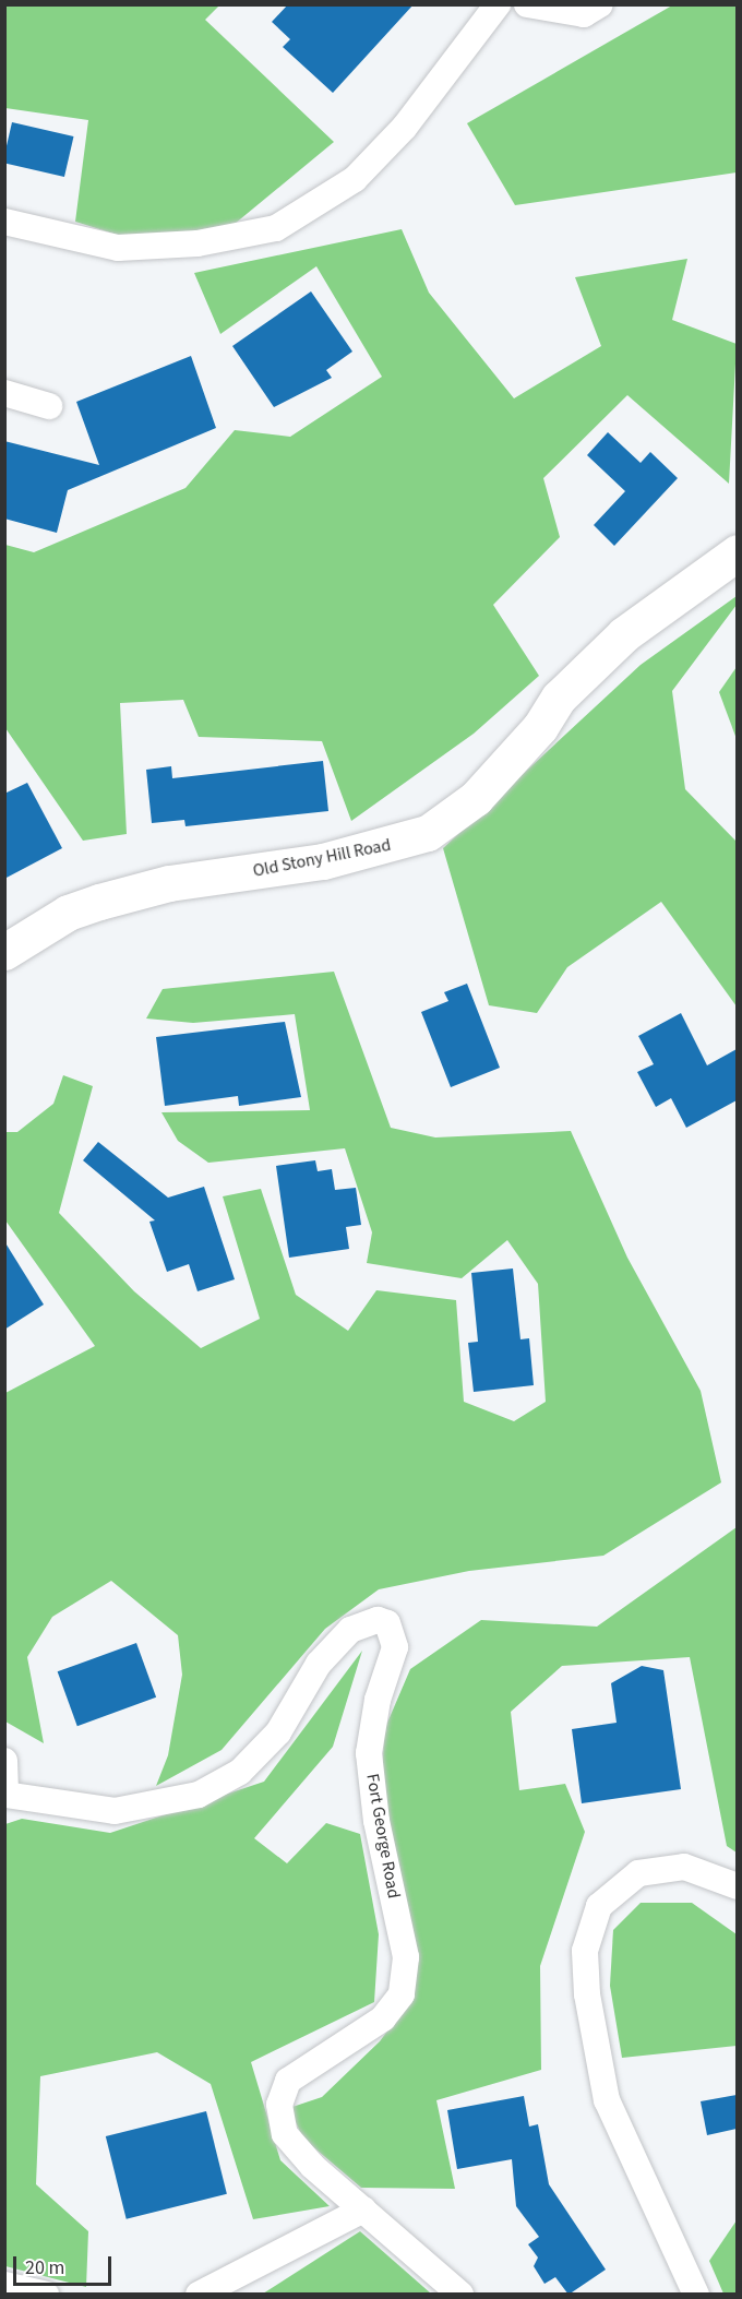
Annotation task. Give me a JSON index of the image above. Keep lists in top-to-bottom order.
{
  "streets": {
    "street": ["Old Stony Hill Road", "Fort George Road"]
  },
  "scale_bar": "20 m"
}
